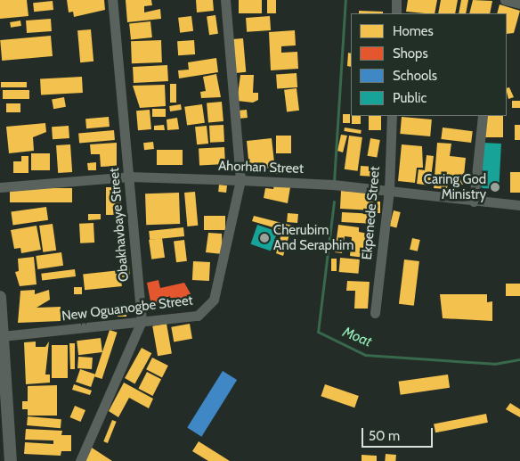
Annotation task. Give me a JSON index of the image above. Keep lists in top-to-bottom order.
{
  "streets": {
    "street": [
      "Ahorhan Street",
      "Ekpenede Street",
      "Obakhavbaye Street",
      "New Oguanogbe Street"
    ]
  },
  "crossings": [
    ["Ahorhan Street", "Ekpenede Street"],
    ["Ahorhan Street", "Obakhavbaye Street"],
    ["Ahorhan Street", "New Oguanogbe Street"],
    ["Obakhavbaye Street", "New Oguanogbe Street"]
  ],
  "water": ["Moat"],
  "places": ["Caring God Ministry", "Cherubim And Seraphim"],
  "legend": [
    "Homes",
    "Shops",
    "Schools",
    "Public"
  ],
  "scale_bar": "50 m"
}
